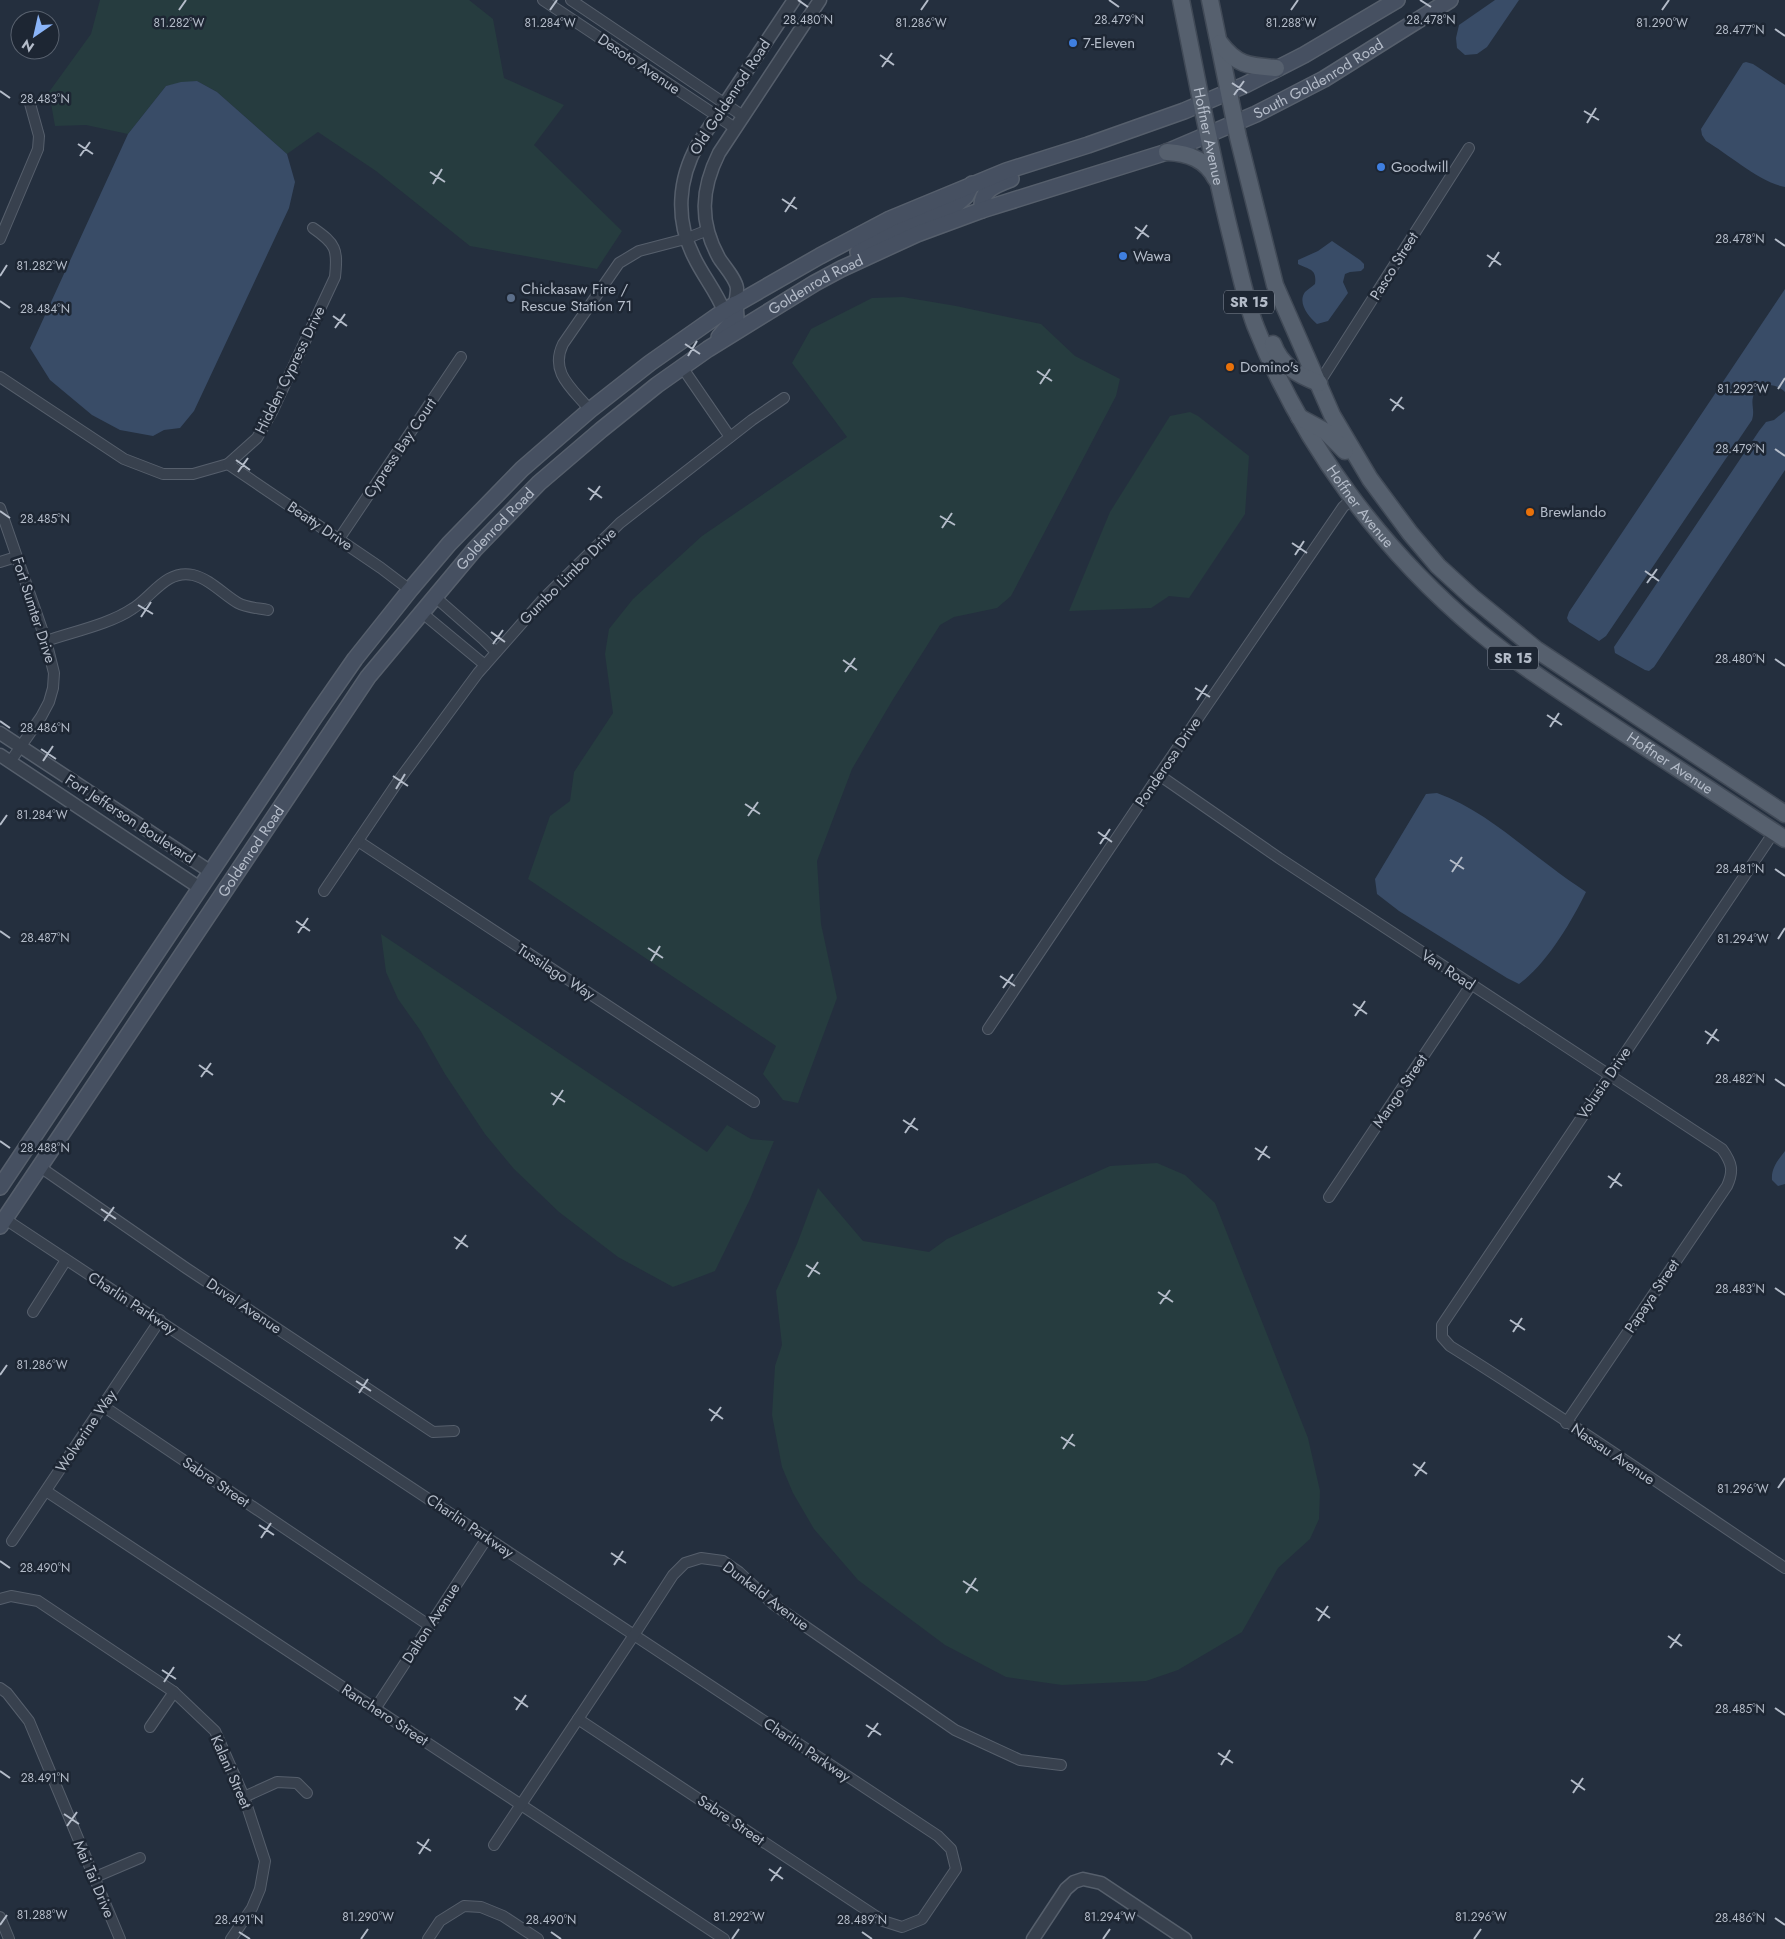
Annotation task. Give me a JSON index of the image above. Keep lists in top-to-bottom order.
{
  "streets": {
    "main road": [
      "South Goldenrod Road",
      "Hoffner Avenue",
      "Goldenrod Road",
      "SR 15"
    ],
    "street": [
      "Desoto Avenue",
      "Old Goldenrod Road",
      "Pasco Street",
      "Hidden Cypress Drive",
      "Cypress Bay Court",
      "Beatty Drive",
      "Gumbo Limbo Drive",
      "Fort Sumter Drive",
      "Ponderosa Drive",
      "Fort Jefferson Boulevard",
      "Van Road",
      "Tussilago Way",
      "Volusia Drive",
      "Mango Street",
      "Papaya Street",
      "Charlin Parkway",
      "Duval Avenue",
      "Wolverine Way",
      "Nassau Avenue",
      "Sabre Street",
      "Dunkeld Avenue",
      "Dalton Avenue",
      "Ranchero Street",
      "Kalani Street",
      "Mai Tai Drive"
    ]
  },
  "crossings": [
    ["Desoto Avenue", "Old Goldenrod Road"],
    ["South Goldenrod Road", "Hoffner Avenue"],
    ["South Goldenrod Road", "Goldenrod Road"],
    ["Old Goldenrod Road", "Goldenrod Road"],
    ["Hoffner Avenue", "Pasco Street"],
    ["Hoffner Avenue", "Goldenrod Road"],
    ["Hoffner Avenue", "Ponderosa Drive"],
    ["Hoffner Avenue", "Volusia Drive"],
    ["Goldenrod Road", "Beatty Drive"],
    ["Goldenrod Road", "Fort Jefferson Boulevard"],
    ["Goldenrod Road", "Charlin Parkway"],
    ["Goldenrod Road", "Duval Avenue"],
    ["Hidden Cypress Drive", "Beatty Drive"],
    ["Cypress Bay Court", "Beatty Drive"],
    ["Gumbo Limbo Drive", "Tussilago Way"],
    ["Fort Sumter Drive", "Fort Jefferson Boulevard"],
    ["Ponderosa Drive", "Van Road"],
    ["Van Road", "Volusia Drive"],
    ["Van Road", "Mango Street"],
    ["Van Road", "Papaya Street"],
    ["Volusia Drive", "Nassau Avenue"],
    ["Papaya Street", "Nassau Avenue"],
    ["Charlin Parkway", "Wolverine Way"],
    ["Charlin Parkway", "Sabre Street"],
    ["Charlin Parkway", "Dunkeld Avenue"],
    ["Charlin Parkway", "Dalton Avenue"],
    ["Wolverine Way", "Sabre Street"],
    ["Wolverine Way", "Ranchero Street"],
    ["Sabre Street", "Dunkeld Avenue"],
    ["Sabre Street", "Dalton Avenue"],
    ["Dunkeld Avenue", "Ranchero Street"],
    ["Dalton Avenue", "Ranchero Street"]
  ],
  "places": [
    "7-Eleven",
    "Goodwill",
    "Wawa",
    "Chickasaw Fire / Rescue Station 71",
    "Domino's",
    "Brewlando"
  ],
  "north": "bottom left",
  "coordinates": [
    "28.480°N",
    "28.479°N",
    "28.478°N",
    "81.282°W",
    "81.284°W",
    "81.286°W",
    "81.288°W",
    "81.290°W",
    "28.477°N",
    "28.483°N",
    "28.484°N",
    "81.292°W",
    "28.485°N",
    "28.486°N",
    "28.481°N",
    "28.487°N",
    "81.294°W",
    "28.482°N",
    "28.488°N",
    "81.296°W",
    "28.490°N",
    "28.491°N",
    "28.489°N"
  ]
}
